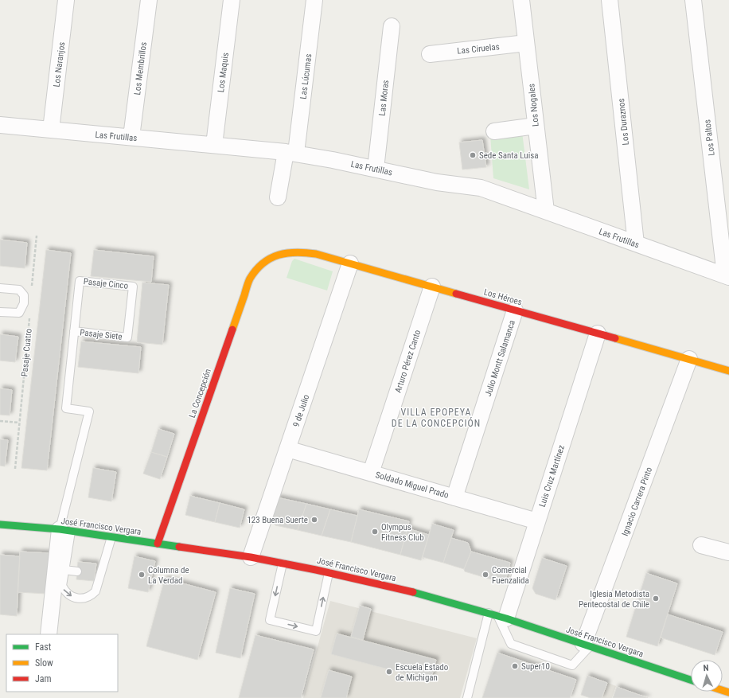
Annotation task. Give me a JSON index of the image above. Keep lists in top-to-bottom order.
{
  "streets": {
    "street": [
      "Las Ciruelas",
      "Los Naranjos",
      "Los Membrillos",
      "Los Maquis",
      "Las Lúcumas",
      "Las Moras",
      "Los Nogales",
      "Los Duraznos",
      "Las Frutillas",
      "Los Paltos",
      "Los Héroes",
      "Julio Montt Salamanca",
      "Arturo Pérez Canto",
      "La Concepción",
      "9 de Julio",
      "Luis Cruz Martínez",
      "Soldado Miguel Prado",
      "Ignacio Carrera Pinto",
      "José Francisco Vergara"
    ],
    "lane": ["Pasaje Cinco", "Pasaje Siete"],
    "path": ["Pasaje Cuatro"]
  },
  "crossings": [
    ["Las Ciruelas", "Los Nogales"],
    ["Los Naranjos", "Las Frutillas"],
    ["Los Membrillos", "Las Frutillas"],
    ["Los Maquis", "Las Frutillas"],
    ["Las Lúcumas", "Las Frutillas"],
    ["Las Moras", "Las Frutillas"],
    ["Los Nogales", "Las Frutillas"],
    ["Los Duraznos", "Las Frutillas"],
    ["Las Frutillas", "Los Paltos"],
    ["Pasaje Cinco", "Pasaje Siete"],
    ["Los Héroes", "Julio Montt Salamanca"],
    ["Los Héroes", "Arturo Pérez Canto"],
    ["Los Héroes", "La Concepción"],
    ["Los Héroes", "9 de Julio"],
    ["Los Héroes", "Luis Cruz Martínez"],
    ["Los Héroes", "Ignacio Carrera Pinto"],
    ["Julio Montt Salamanca", "Soldado Miguel Prado"],
    ["Arturo Pérez Canto", "Soldado Miguel Prado"],
    ["La Concepción", "José Francisco Vergara"],
    ["9 de Julio", "Soldado Miguel Prado"],
    ["9 de Julio", "José Francisco Vergara"],
    ["Luis Cruz Martínez", "Soldado Miguel Prado"],
    ["Luis Cruz Martínez", "José Francisco Vergara"],
    ["Ignacio Carrera Pinto", "José Francisco Vergara"]
  ],
  "districts": ["VILLA EPOPEYA DE LA CONCEPCIÓN"],
  "places": [
    "Sede Santa Luisa",
    "123 Buena Suerte",
    "Olympus Fitness Club",
    "Columna de La Verdad",
    "Comercial Fuenzalida",
    "Iglesia Metodista Pentecostal de Chile",
    "Super10",
    "Escuela Estado de Michigan"
  ],
  "legend": ["Fast", "Slow", "Jam"],
  "north": "top"
}
